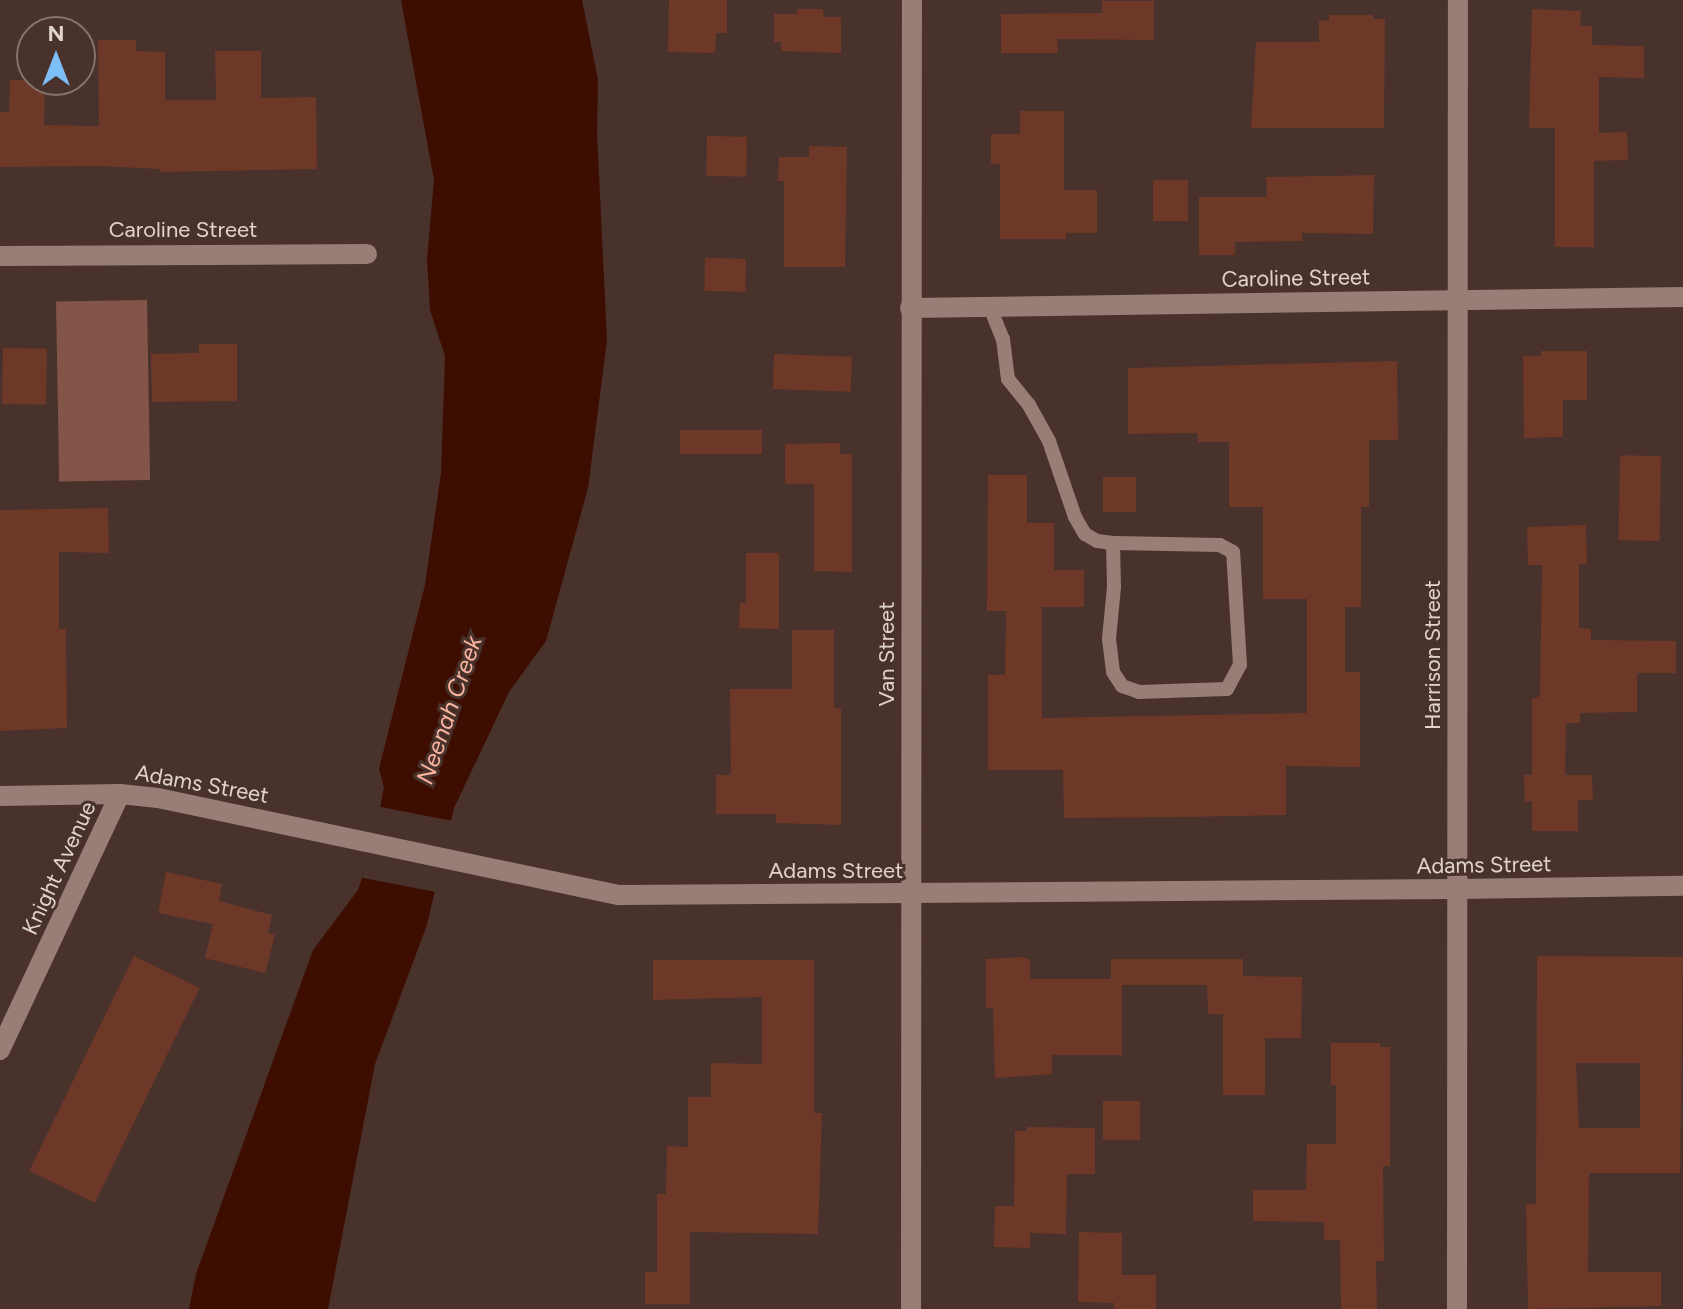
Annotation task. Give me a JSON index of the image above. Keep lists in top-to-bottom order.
{
  "streets": {
    "street": [
      "Caroline Street",
      "Van Street",
      "Harrison Street",
      "Adams Street",
      "Knight Avenue"
    ]
  },
  "crossings": [
    ["Caroline Street", "Van Street"],
    ["Caroline Street", "Harrison Street"],
    ["Van Street", "Adams Street"],
    ["Harrison Street", "Adams Street"],
    ["Adams Street", "Knight Avenue"]
  ],
  "water": ["Neenah Creek"],
  "north": "top"
}
